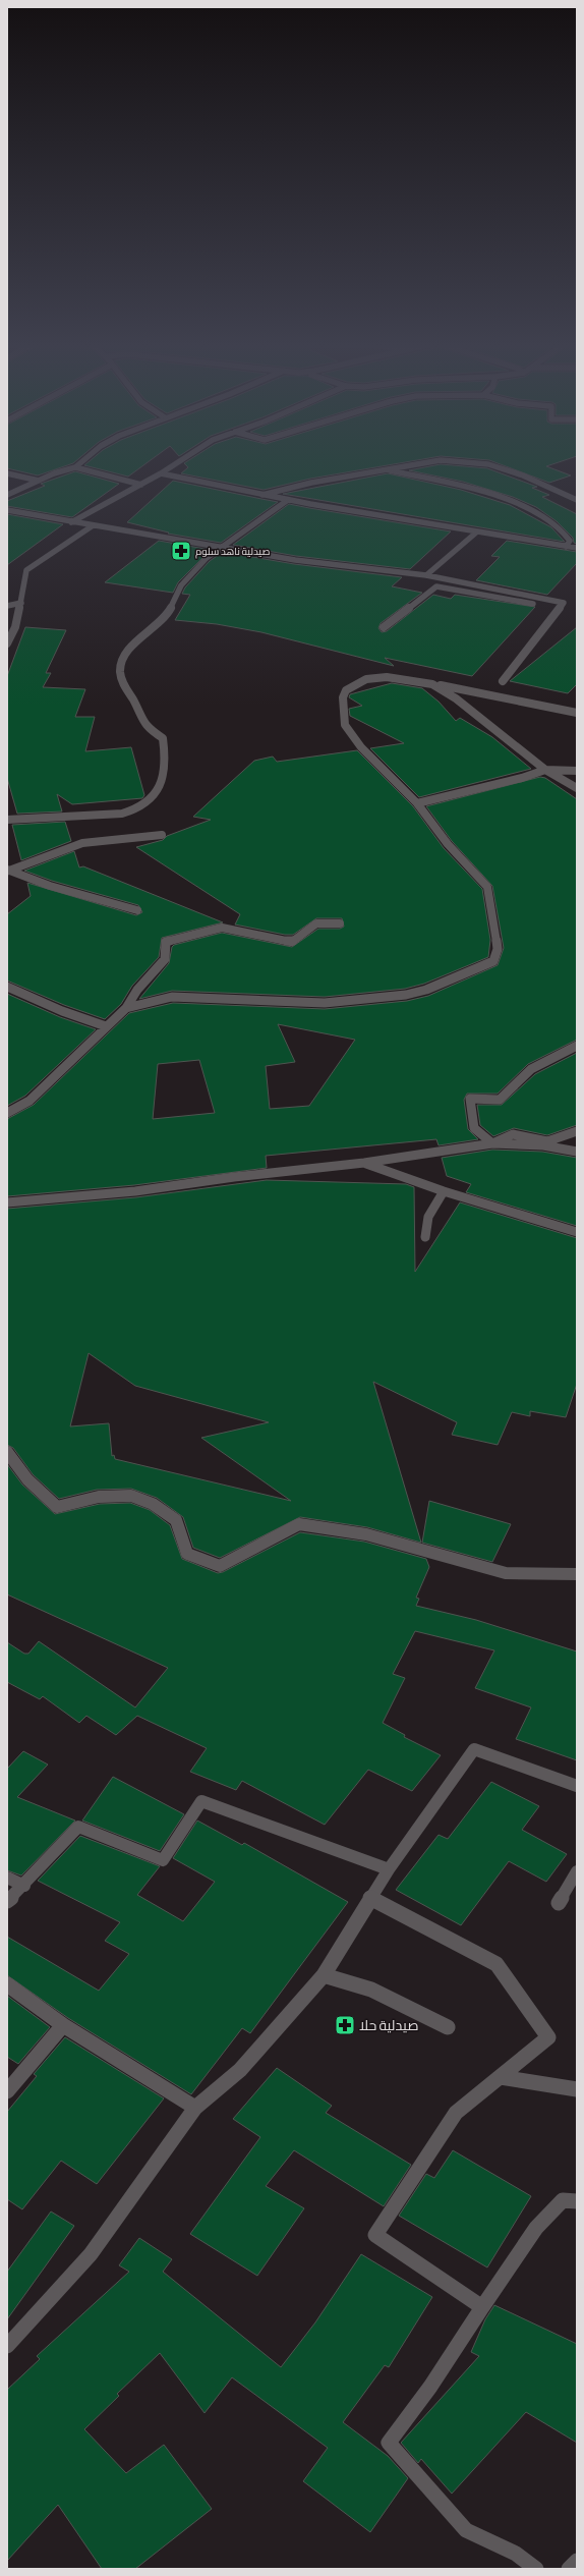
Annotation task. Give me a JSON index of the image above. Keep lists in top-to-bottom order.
{
  "places": {
    "pharmacy": ["صيدلية ناهد سلوم", "صيدلية حلا"]
  }
}
